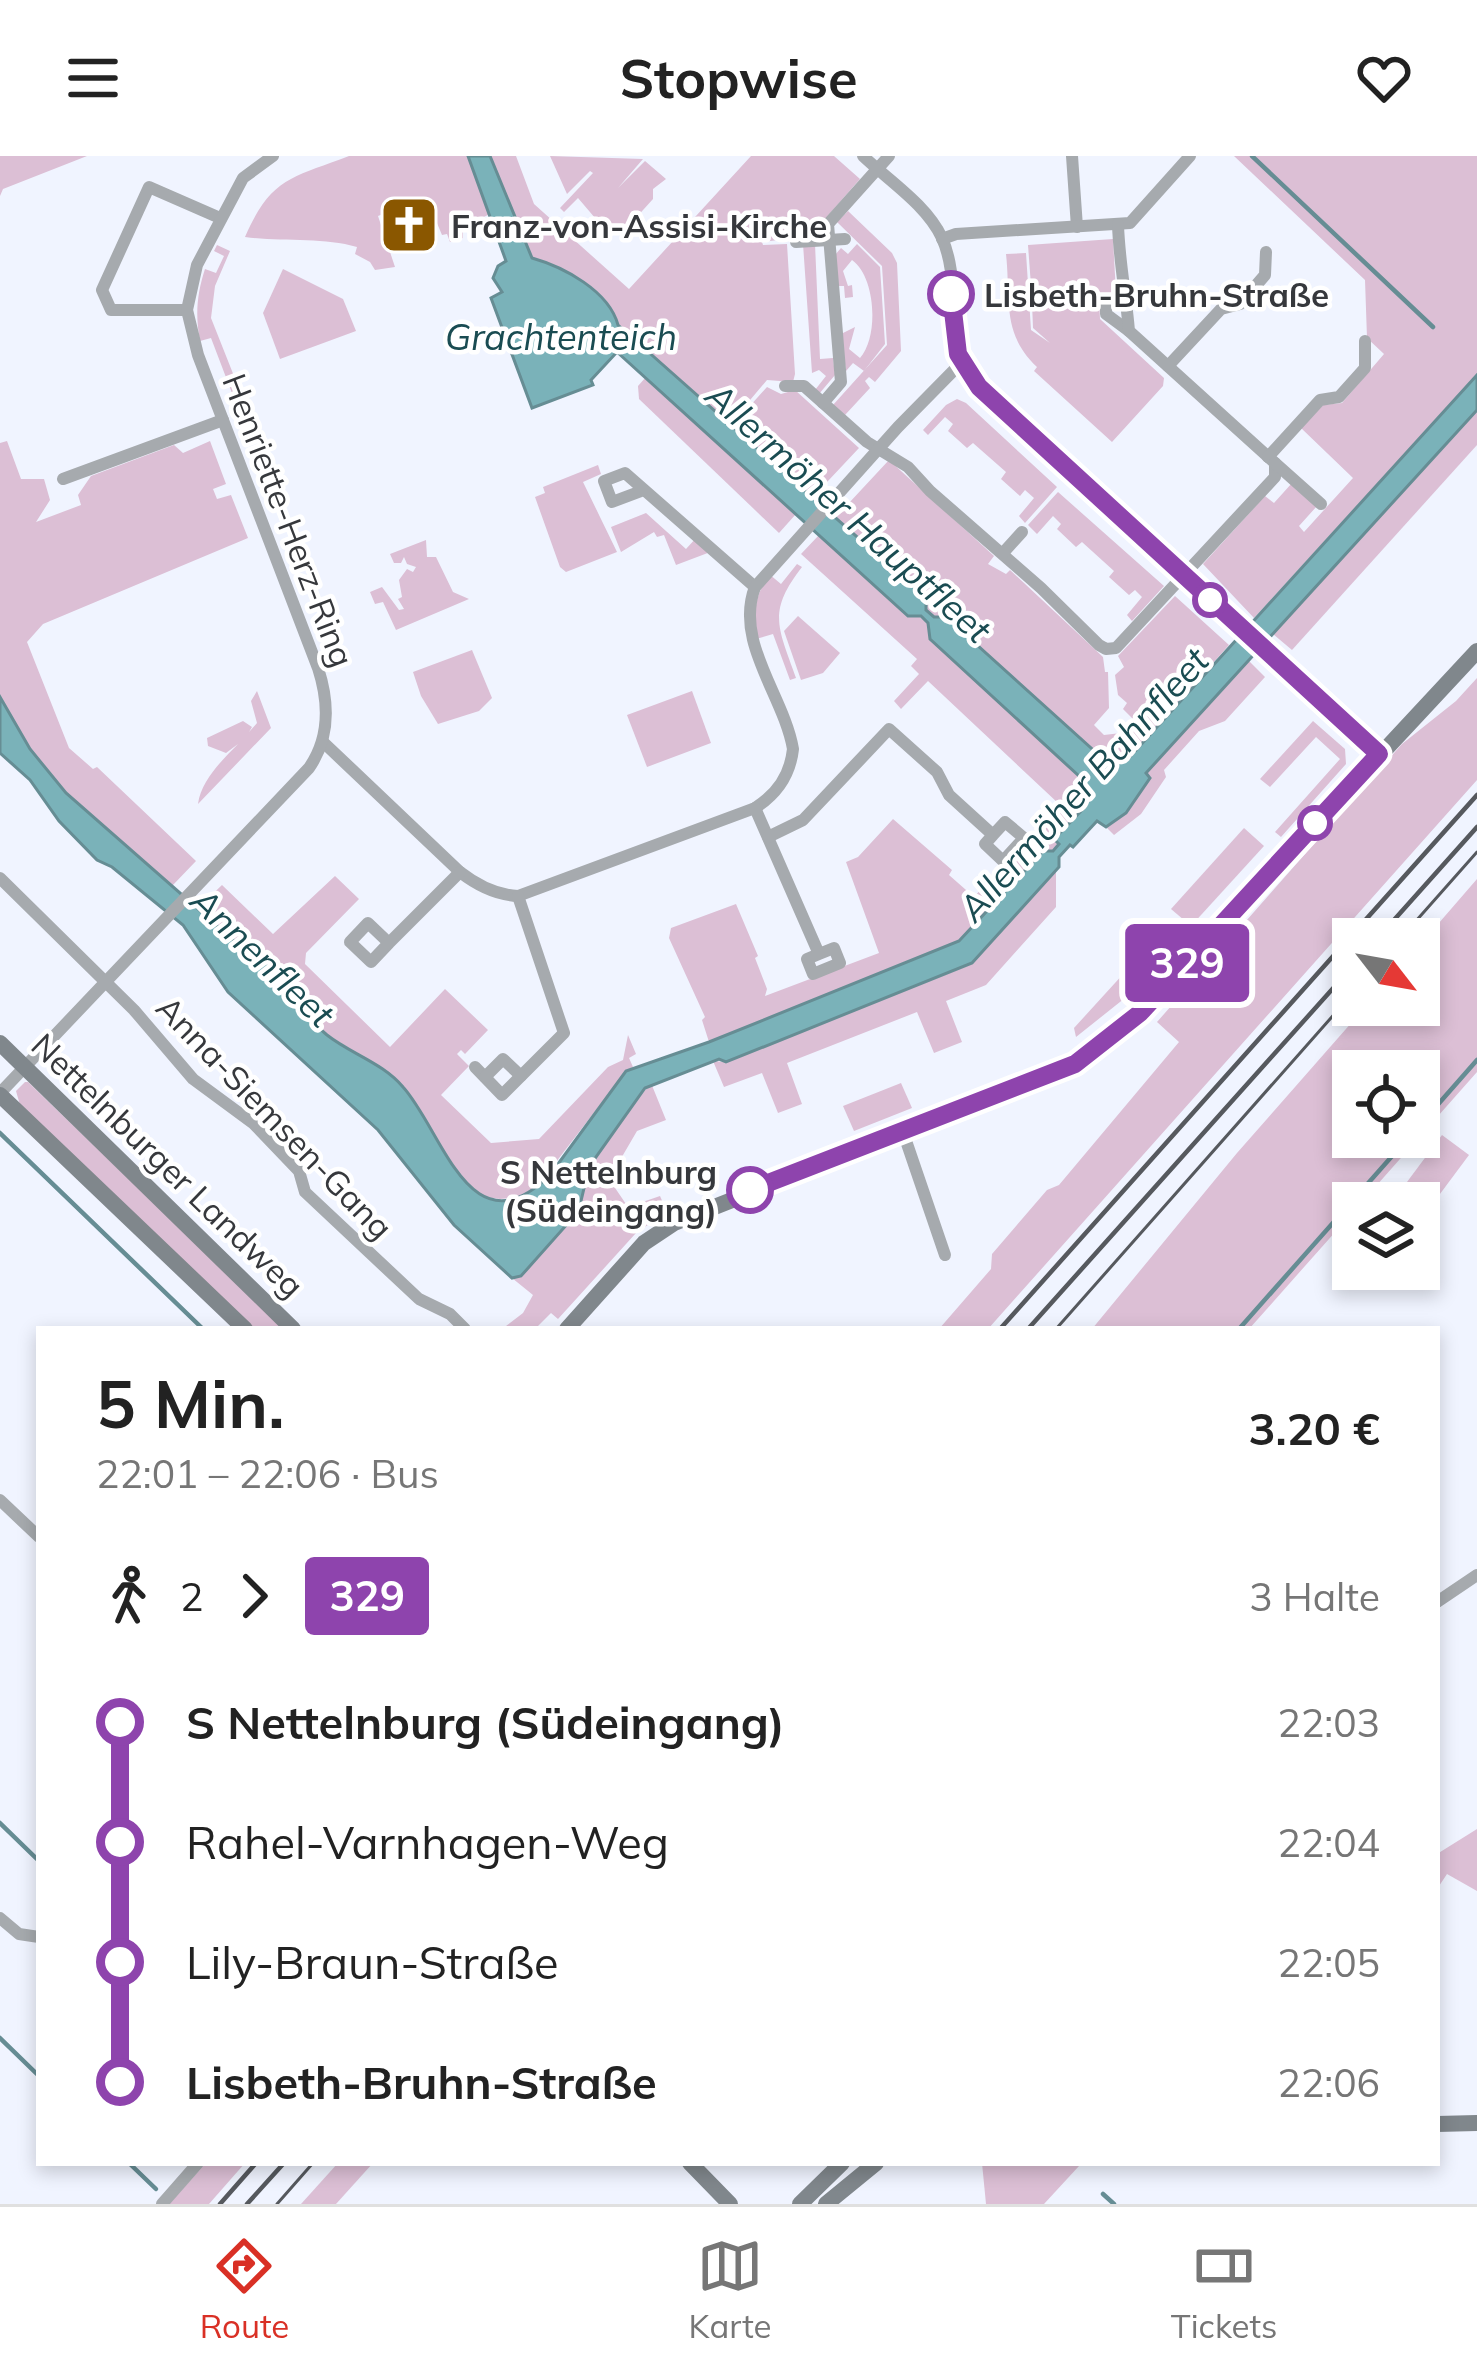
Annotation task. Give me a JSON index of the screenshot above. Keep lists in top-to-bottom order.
{
  "streets": {
    "street": ["Henriette-Herz-Ring", "Anna-Siemsen-Gang", "Nettelnburger Landweg"]
  },
  "water": [
    "Grachtenteich",
    "Allermöher Hauptfleet",
    "Allermöher Bahnfleet",
    "Annenfleet"
  ],
  "places": {
    "church": ["Franz-von-Assisi-Kirche"],
    "other": ["Lisbeth-Bruhn-Straße", "S Nettelnburg (Südeingang)"]
  },
  "lines": ["bus line 329"],
  "north": "bottom right",
  "page": {
    "header": "Stopwise",
    "on_map": "329",
    "heading": ["5 Min.", "22:01 – 22:06 · Bus", "3.20 €"],
    "legs": ["2", "329", "3 Halte"],
    "list": [
      {
        "name": "S Nettelnburg (Südeingang)",
        "value": "22:03"
      },
      {
        "name": "Rahel-Varnhagen-Weg",
        "value": "22:04"
      },
      {
        "name": "Lily-Braun-Straße",
        "value": "22:05"
      },
      {
        "name": "Lisbeth-Bruhn-Straße",
        "value": "22:06"
      }
    ],
    "tabs": ["Route", "Karte", "Tickets"]
  }
}
